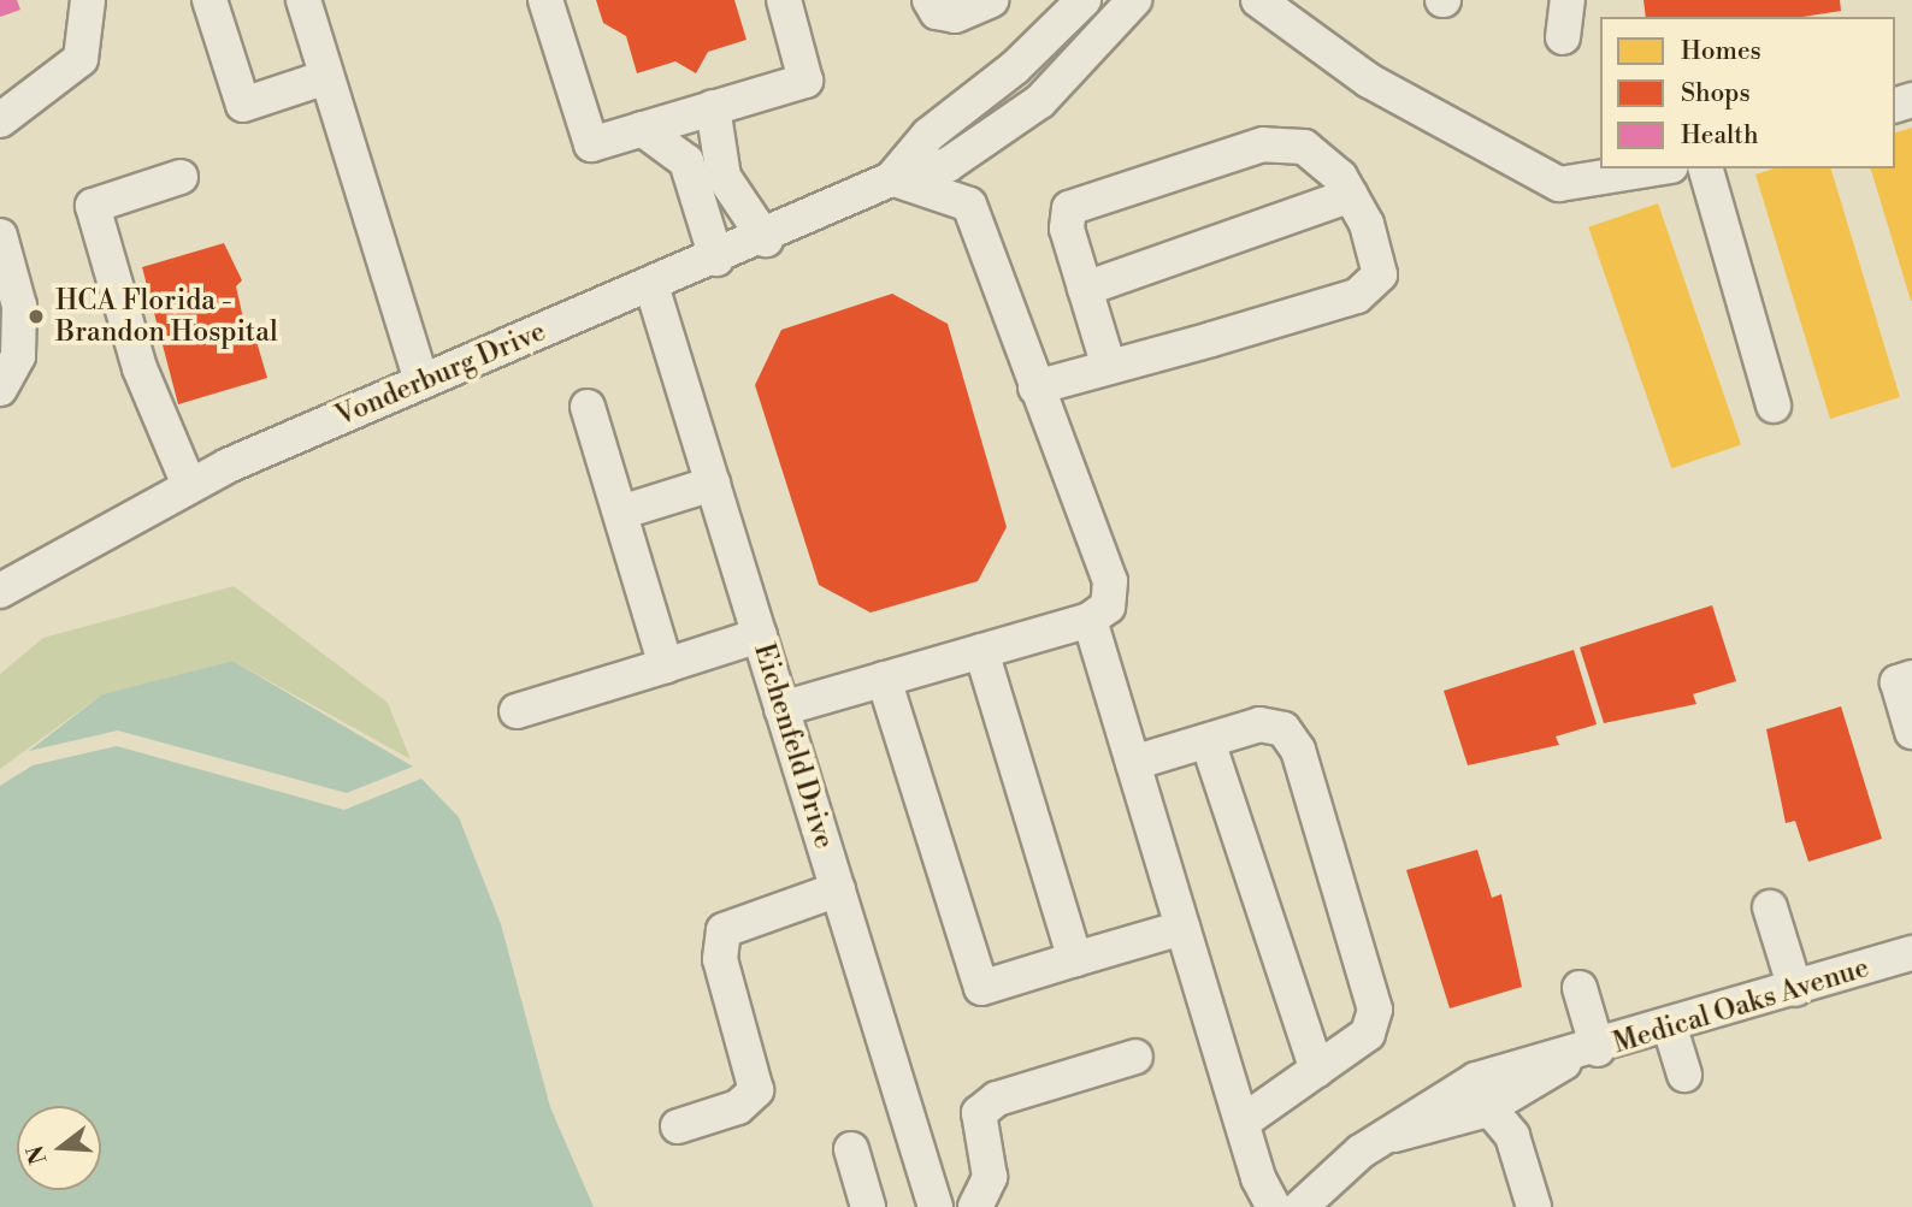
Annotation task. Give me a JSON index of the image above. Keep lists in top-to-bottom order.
{
  "streets": {
    "street": ["Vonderburg Drive", "Eichenfeld Drive", "Medical Oaks Avenue"]
  },
  "crossings": [
    ["Vonderburg Drive", "Eichenfeld Drive"]
  ],
  "places": ["HCA Florida - Brandon Hospital"],
  "legend": ["Homes", "Shops", "Health"],
  "north": "left"
}
